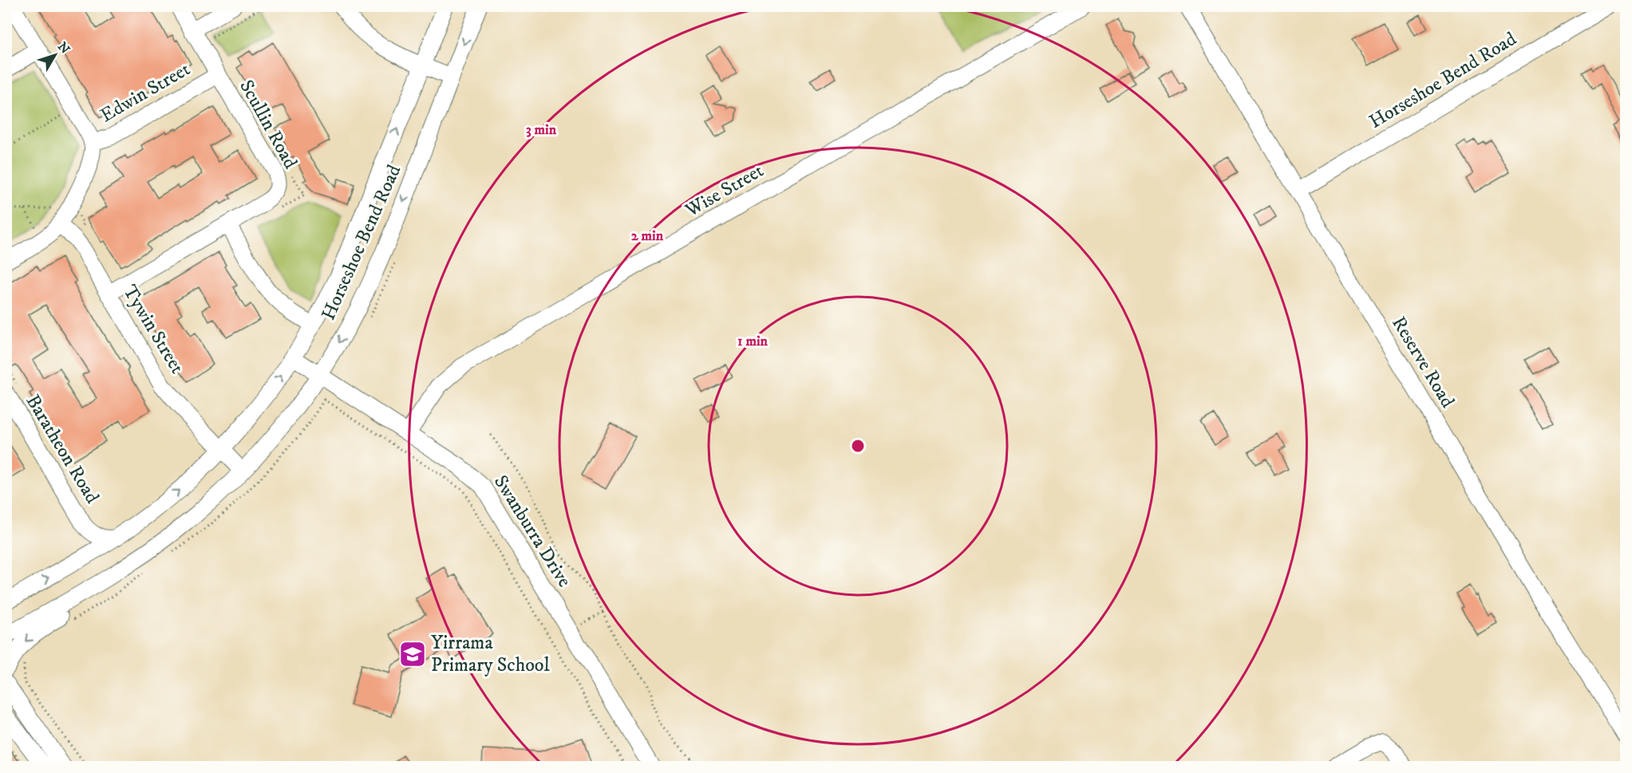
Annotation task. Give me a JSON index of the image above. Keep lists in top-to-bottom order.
{
  "streets": {
    "street": [
      "Horseshoe Bend Road",
      "Edwin Street",
      "Scullin Road",
      "Wise Street",
      "Tywin Street",
      "Reserve Road",
      "Baratheon Road",
      "Swanburra Drive"
    ]
  },
  "crossings": [
    ["Horseshoe Bend Road", "Tywin Street"],
    ["Horseshoe Bend Road", "Reserve Road"],
    ["Horseshoe Bend Road", "Baratheon Road"],
    ["Horseshoe Bend Road", "Swanburra Drive"],
    ["Edwin Street", "Scullin Road"],
    ["Scullin Road", "Tywin Street"],
    ["Wise Street", "Swanburra Drive"]
  ],
  "places": {
    "school or university": ["Yirrama Primary School"]
  },
  "north": "top right",
  "rings": ["3 min", "2 min", "1 min"]
}
